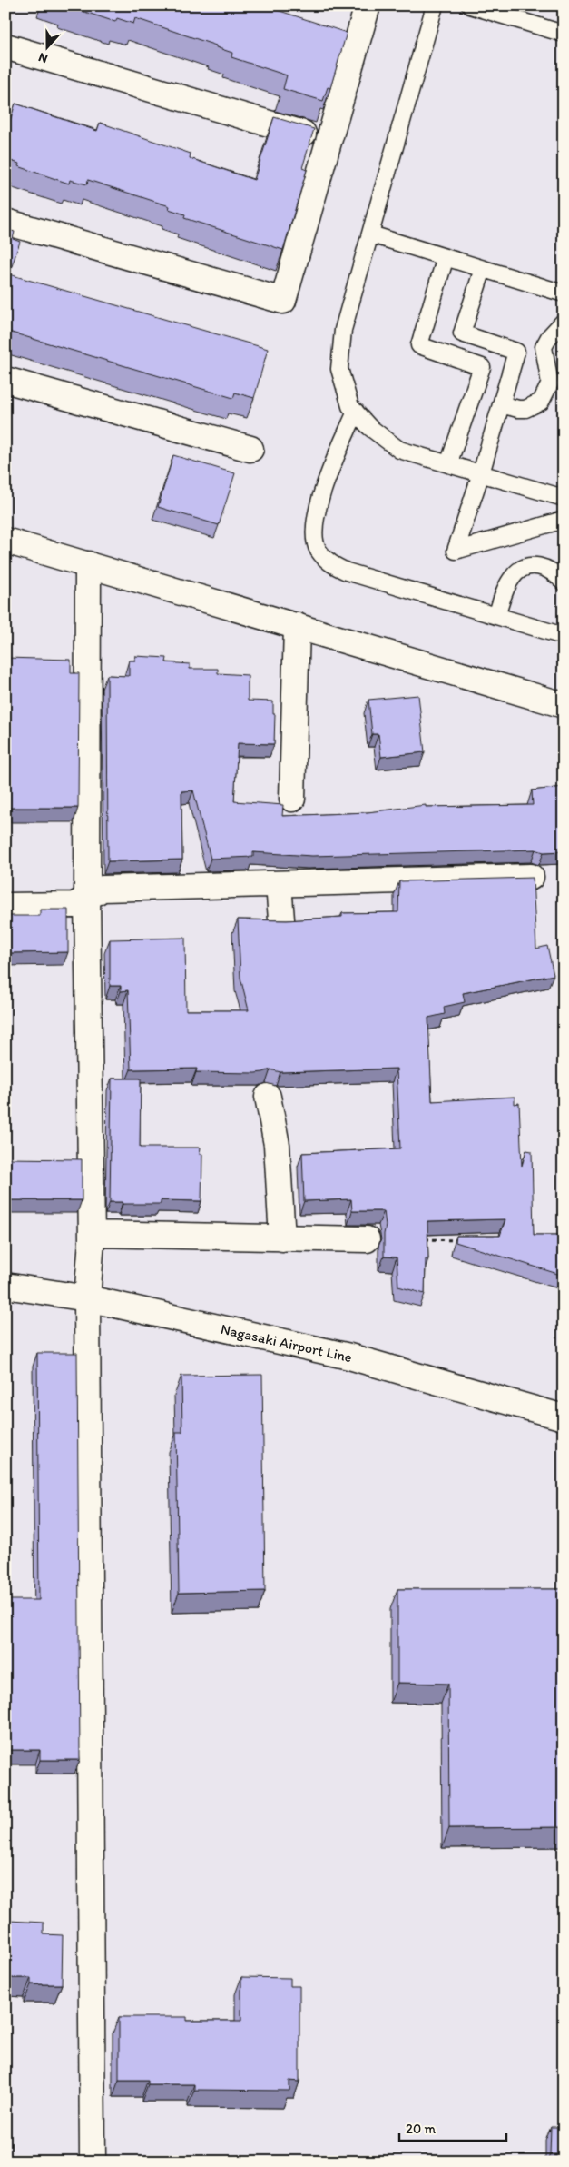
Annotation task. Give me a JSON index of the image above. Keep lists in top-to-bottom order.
{
  "streets": {
    "street": ["Nagasaki Airport Line"]
  },
  "scale_bar": "20 m",
  "north": "bottom"
}
